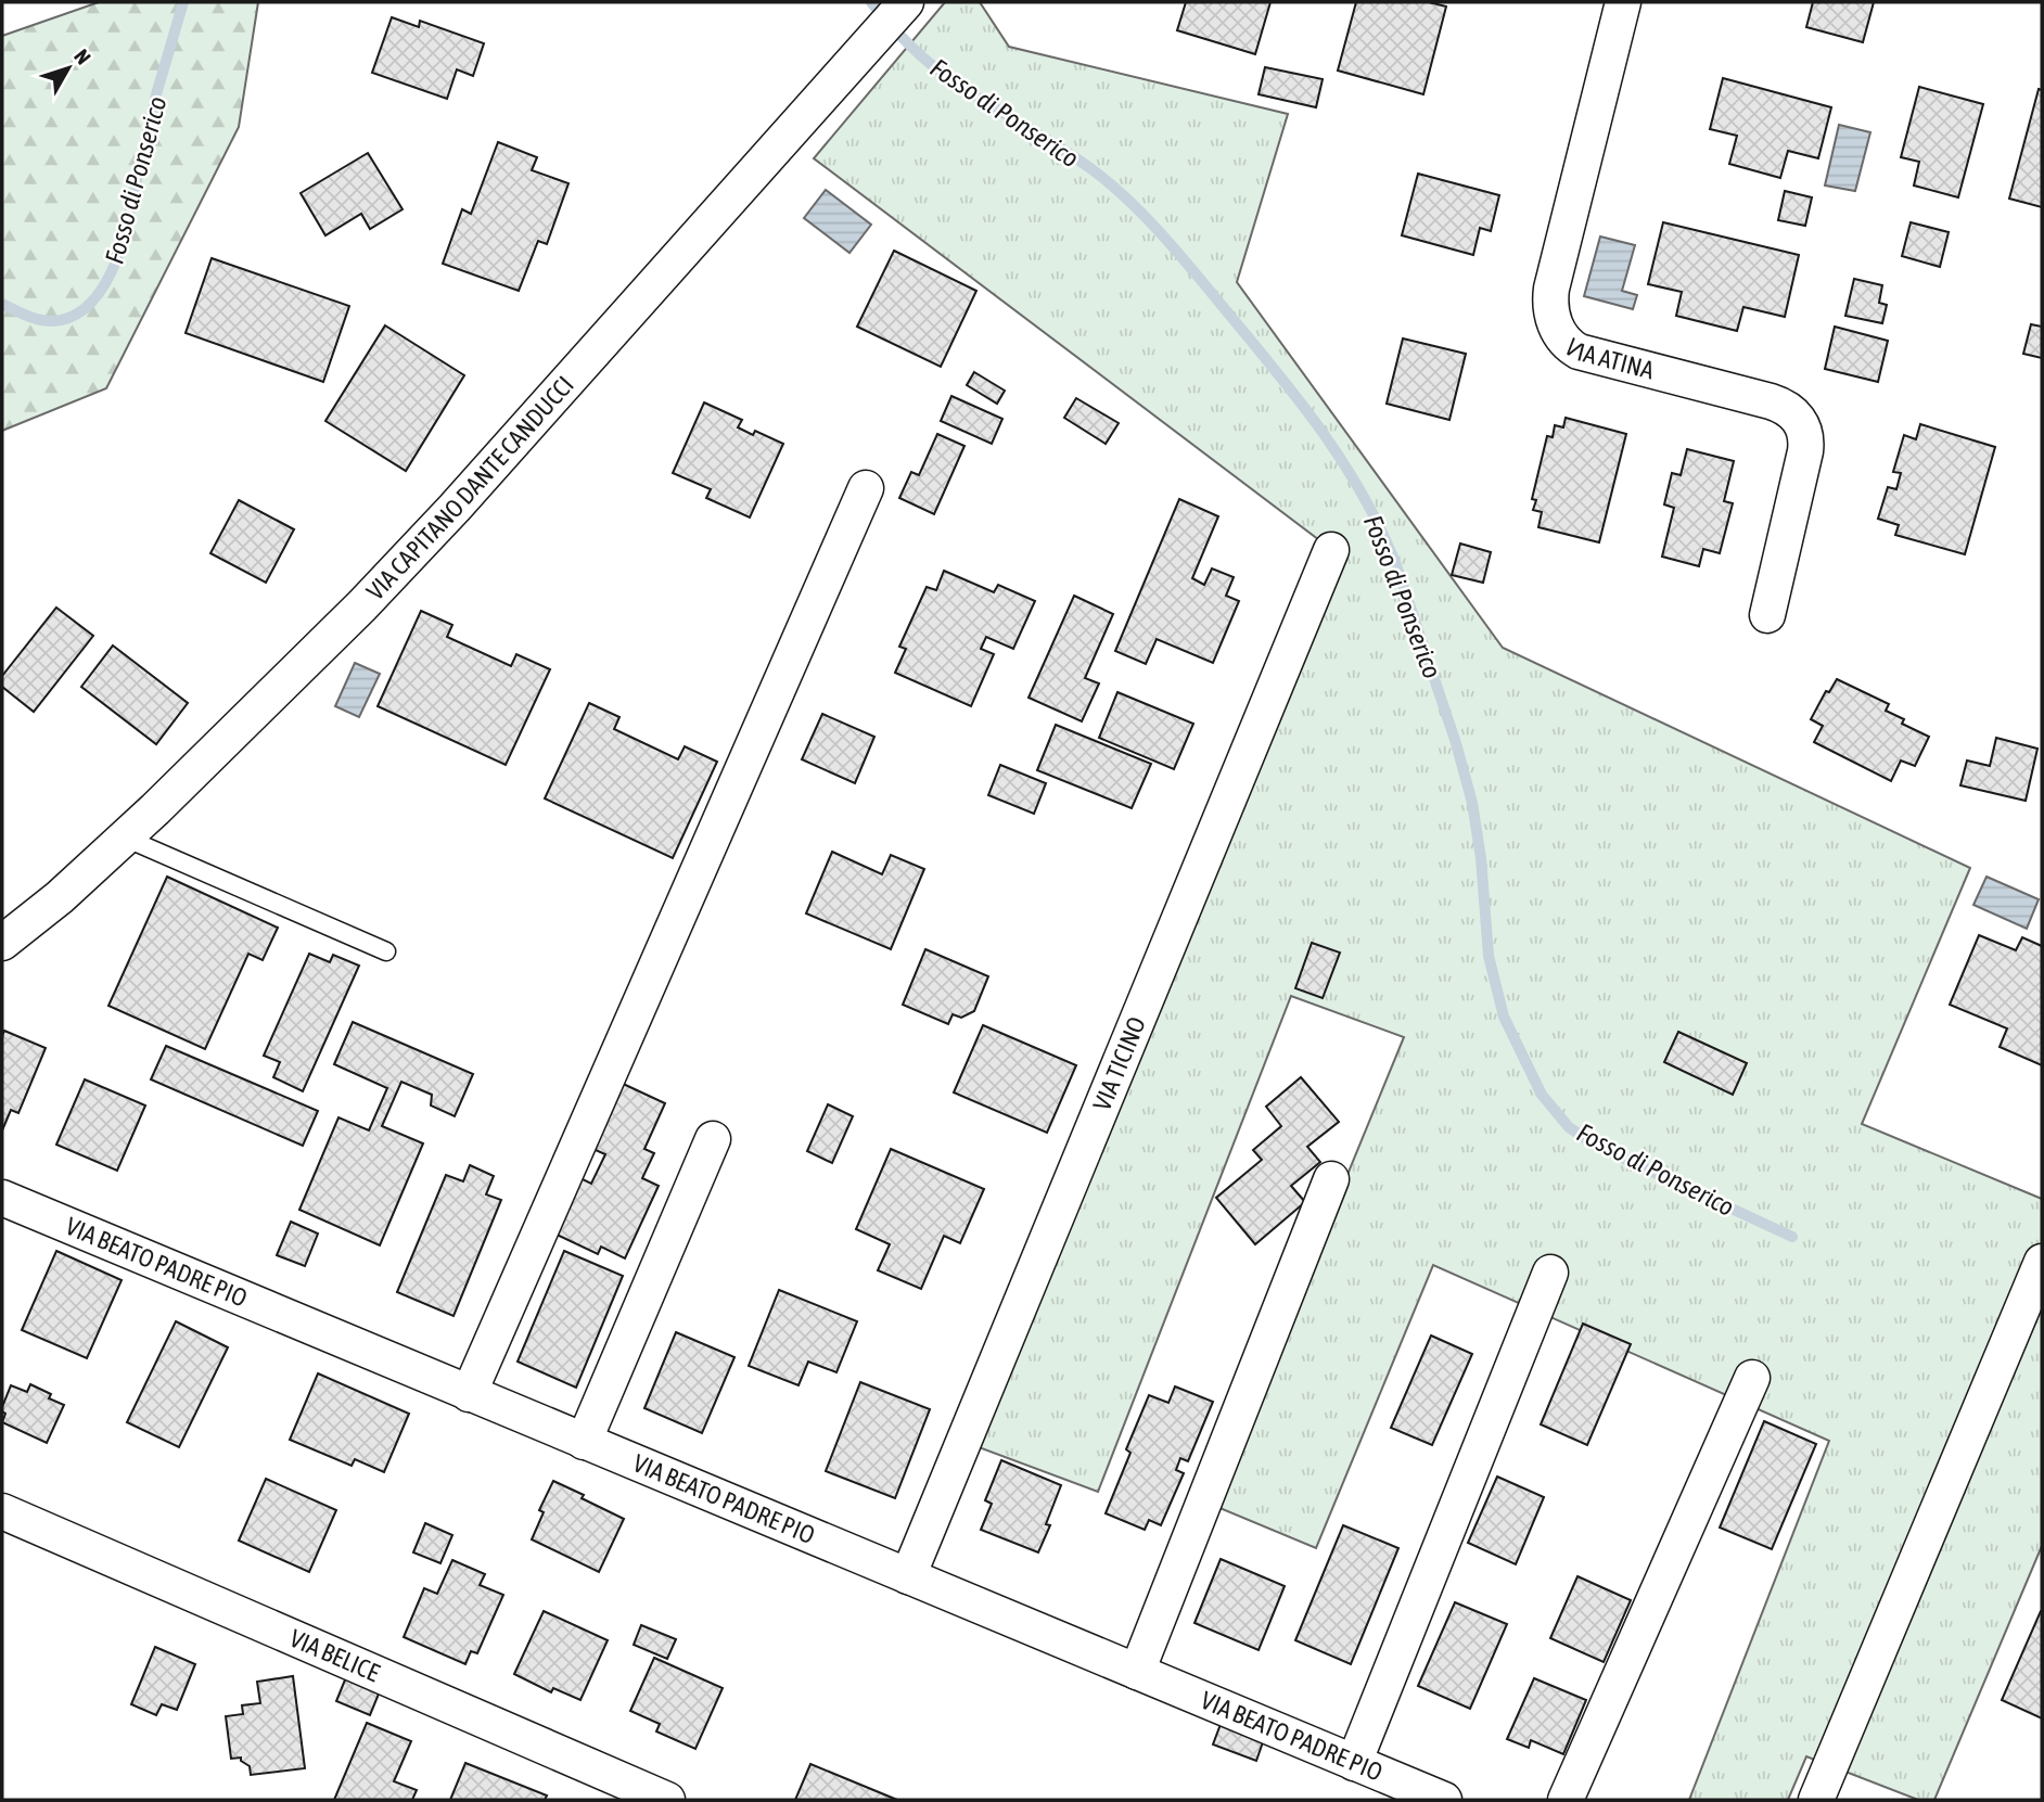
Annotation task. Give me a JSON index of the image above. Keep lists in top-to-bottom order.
{
  "streets": {
    "street": [
      "VIA ATINA",
      "VIA CAPITANO DANTE CANDUCCI",
      "VIA TICINO",
      "VIA BEATO PADRE PIO",
      "VIA BELICE"
    ]
  },
  "crossings": [
    ["VIA TICINO", "VIA BEATO PADRE PIO"]
  ],
  "water": ["Fosso di Ponserico"],
  "north": "top right"
}
